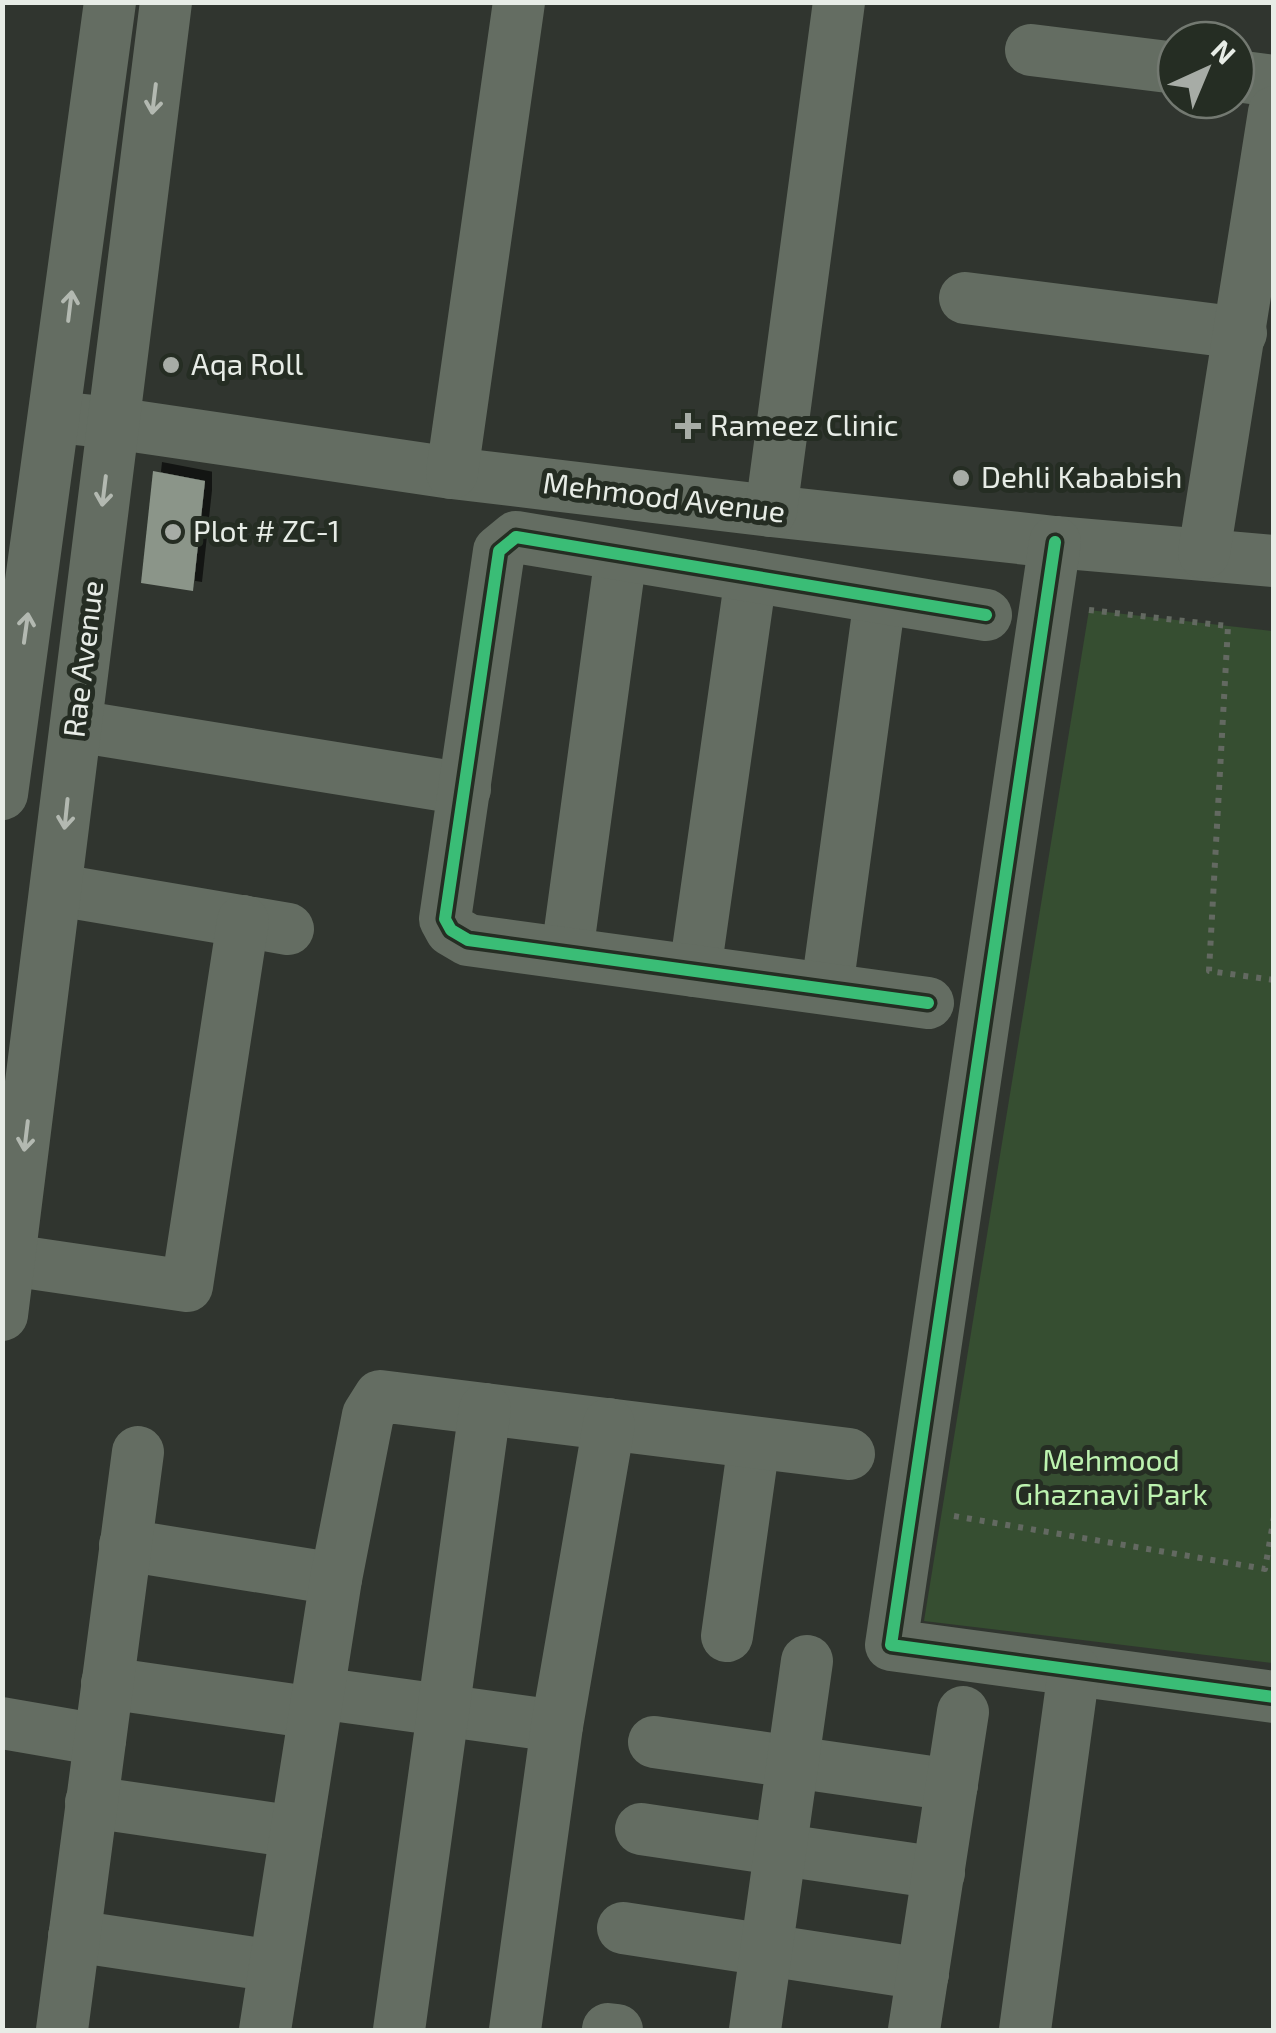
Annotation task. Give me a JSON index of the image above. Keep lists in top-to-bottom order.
{
  "streets": {
    "street": ["Mehmood Avenue", "Rae Avenue"]
  },
  "crossings": [
    ["Mehmood Avenue", "Rae Avenue"]
  ],
  "parks": ["Mehmood Ghaznavi Park"],
  "places": {
    "other": ["Aqa Roll", "Dehli Kababish", "Plot # ZC-1"],
    "health": ["Rameez Clinic"]
  },
  "north": "top right"
}
